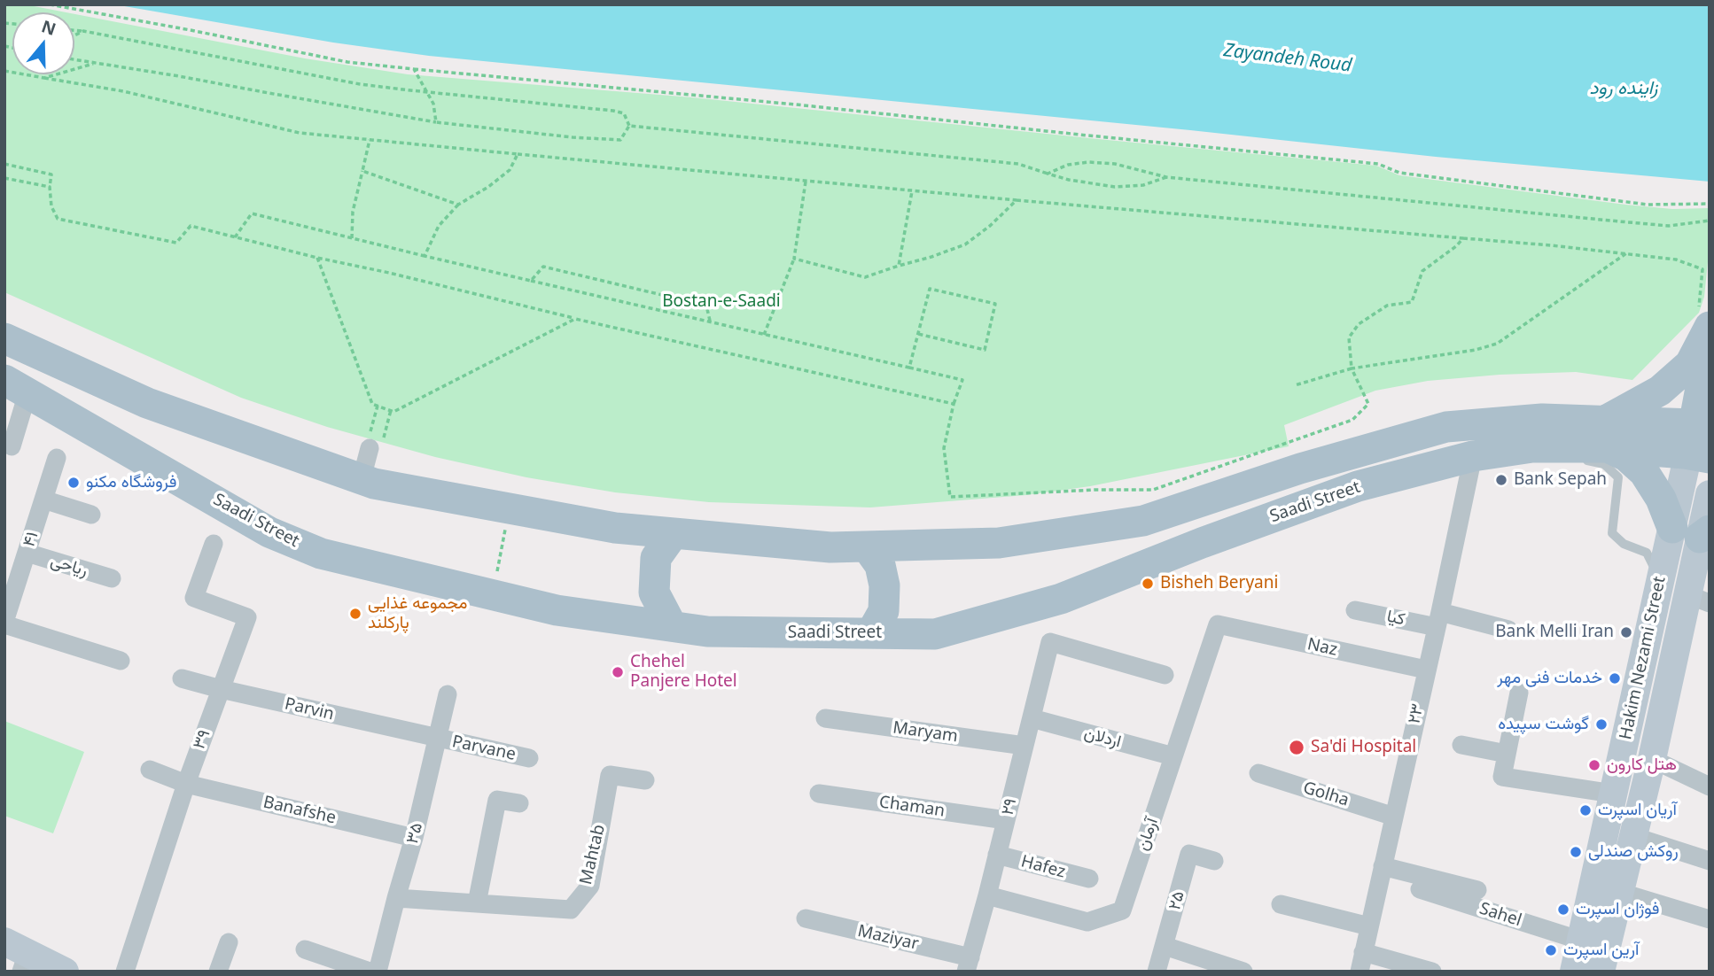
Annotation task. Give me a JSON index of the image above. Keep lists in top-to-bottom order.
{
  "streets": {
    "main road": ["Saadi Street", "Hakim Nezami Street"],
    "street": [
      "۴۱",
      "ریاحی",
      "کیا",
      "Naz",
      "Parvin",
      "۲۳",
      "Maryam",
      "اردلان",
      "۳۹",
      "Parvane",
      "Golha",
      "Chaman",
      "۲۹",
      "Banafshe",
      "۳۵",
      "آرمان",
      "Mahtab",
      "Hafez",
      "۲۵",
      "Sahel",
      "Maziyar"
    ]
  },
  "crossings": [
    ["Saadi Street", "Hakim Nezami Street"],
    ["Saadi Street", "۲۳"],
    ["۴۱", "ریاحی"],
    ["کیا", "۲۳"],
    ["Naz", "۲۳"],
    ["Naz", "آرمان"],
    ["Hakim Nezami Street", "Sahel"],
    ["Parvin", "۳۹"],
    ["Parvin", "Parvane"],
    ["Parvin", "۳۵"],
    ["۲۳", "Golha"],
    ["Maryam", "۲۹"],
    ["اردلان", "۲۹"],
    ["اردلان", "آرمان"],
    ["۳۹", "Banafshe"],
    ["Parvane", "۳۵"],
    ["Chaman", "۲۹"],
    ["۲۹", "آرمان"],
    ["۲۹", "Hafez"],
    ["۲۹", "Maziyar"],
    ["Banafshe", "۳۵"],
    ["۳۵", "Mahtab"]
  ],
  "water": ["Zayandeh Roud", "زاینده رود"],
  "parks": ["Bostan-e-Saadi"],
  "places": [
    "Bank Sepah",
    "فروشگاه مکنو",
    "Bisheh Beryani",
    "مجموعه غذایی پارکلند",
    "Bank Melli Iran",
    "Chehel Panjere Hotel",
    "خدمات فنی مهر",
    "گوشت سپیده",
    "Sa'di Hospital",
    "هتل کارون",
    "آریان اسپرت",
    "روکش صندلی",
    "فوژان اسپرت",
    "آرین اسپرت"
  ],
  "north": "top"
}
